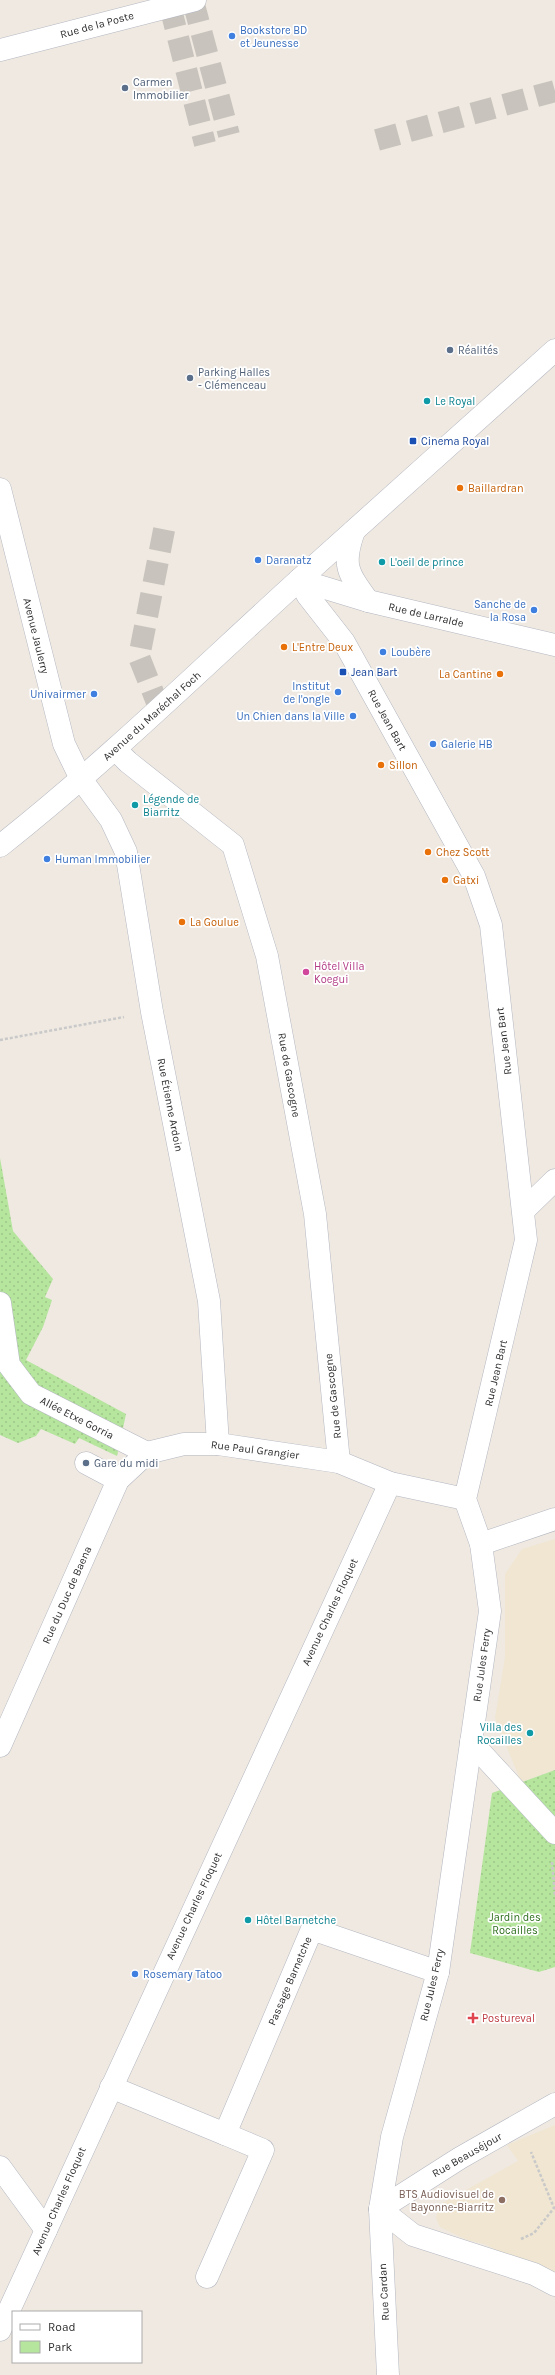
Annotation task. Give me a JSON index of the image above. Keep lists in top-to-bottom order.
{
  "streets": {
    "street": [
      "Rue de la Poste",
      "Rue de Larralde",
      "Avenue Jaulerry",
      "Avenue du Maréchal Foch",
      "Rue Jean Bart",
      "Rue de Gascogne",
      "Rue Étienne Ardoin",
      "Allée Etxe Gorria",
      "Rue Paul Grangier",
      "Rue du Duc de Baena",
      "Avenue Charles Floquet",
      "Rue Jules Ferry",
      "Passage Barnetche",
      "Rue Beauséjour",
      "Rue Cardan"
    ]
  },
  "crossings": [
    ["Rue de Larralde", "Avenue du Maréchal Foch"],
    ["Rue de Larralde", "Rue Jean Bart"],
    ["Avenue Jaulerry", "Avenue du Maréchal Foch"],
    ["Avenue Jaulerry", "Rue Étienne Ardoin"],
    ["Avenue du Maréchal Foch", "Rue Jean Bart"],
    ["Avenue du Maréchal Foch", "Rue de Gascogne"],
    ["Avenue du Maréchal Foch", "Rue Étienne Ardoin"],
    ["Rue Jean Bart", "Rue Paul Grangier"],
    ["Rue de Gascogne", "Rue Paul Grangier"],
    ["Rue Étienne Ardoin", "Rue Paul Grangier"],
    ["Allée Etxe Gorria", "Rue Paul Grangier"],
    ["Allée Etxe Gorria", "Rue du Duc de Baena"],
    ["Rue Paul Grangier", "Rue du Duc de Baena"],
    ["Rue Paul Grangier", "Avenue Charles Floquet"],
    ["Rue Jules Ferry", "Passage Barnetche"],
    ["Rue Jules Ferry", "Rue Beauséjour"],
    ["Rue Jules Ferry", "Rue Cardan"],
    ["Rue Beauséjour", "Rue Cardan"]
  ],
  "parks": ["Jardin des Rocailles"],
  "places": {
    "other": [
      "Bookstore BD et Jeunesse",
      "Carmen Immobilier",
      "Réalités",
      "Parking Halles - Clémenceau",
      "Le Royal",
      "Baillardran",
      "Daranatz",
      "L'oeil de prince",
      "Sanche de la Rosa",
      "L'Entre Deux",
      "Loubère",
      "La Cantine",
      "Institut de l'ongle",
      "Univairmer",
      "Un Chien dans la Ville",
      "Galerie HB",
      "Sillon",
      "Légende de Biarritz",
      "Chez Scott",
      "Human Immobilier",
      "Gatxi",
      "La Goulue",
      "Hôtel Villa Koegui",
      "Gare du midi",
      "Villa des Rocailles",
      "Hôtel Barnetche",
      "Rosemary Tatoo",
      "BTS Audiovisuel de Bayonne-Biarritz"
    ],
    "transit": ["Cinema Royal", "Jean Bart"],
    "health": ["Postureval"]
  },
  "legend": ["Road", "Park"]
}
